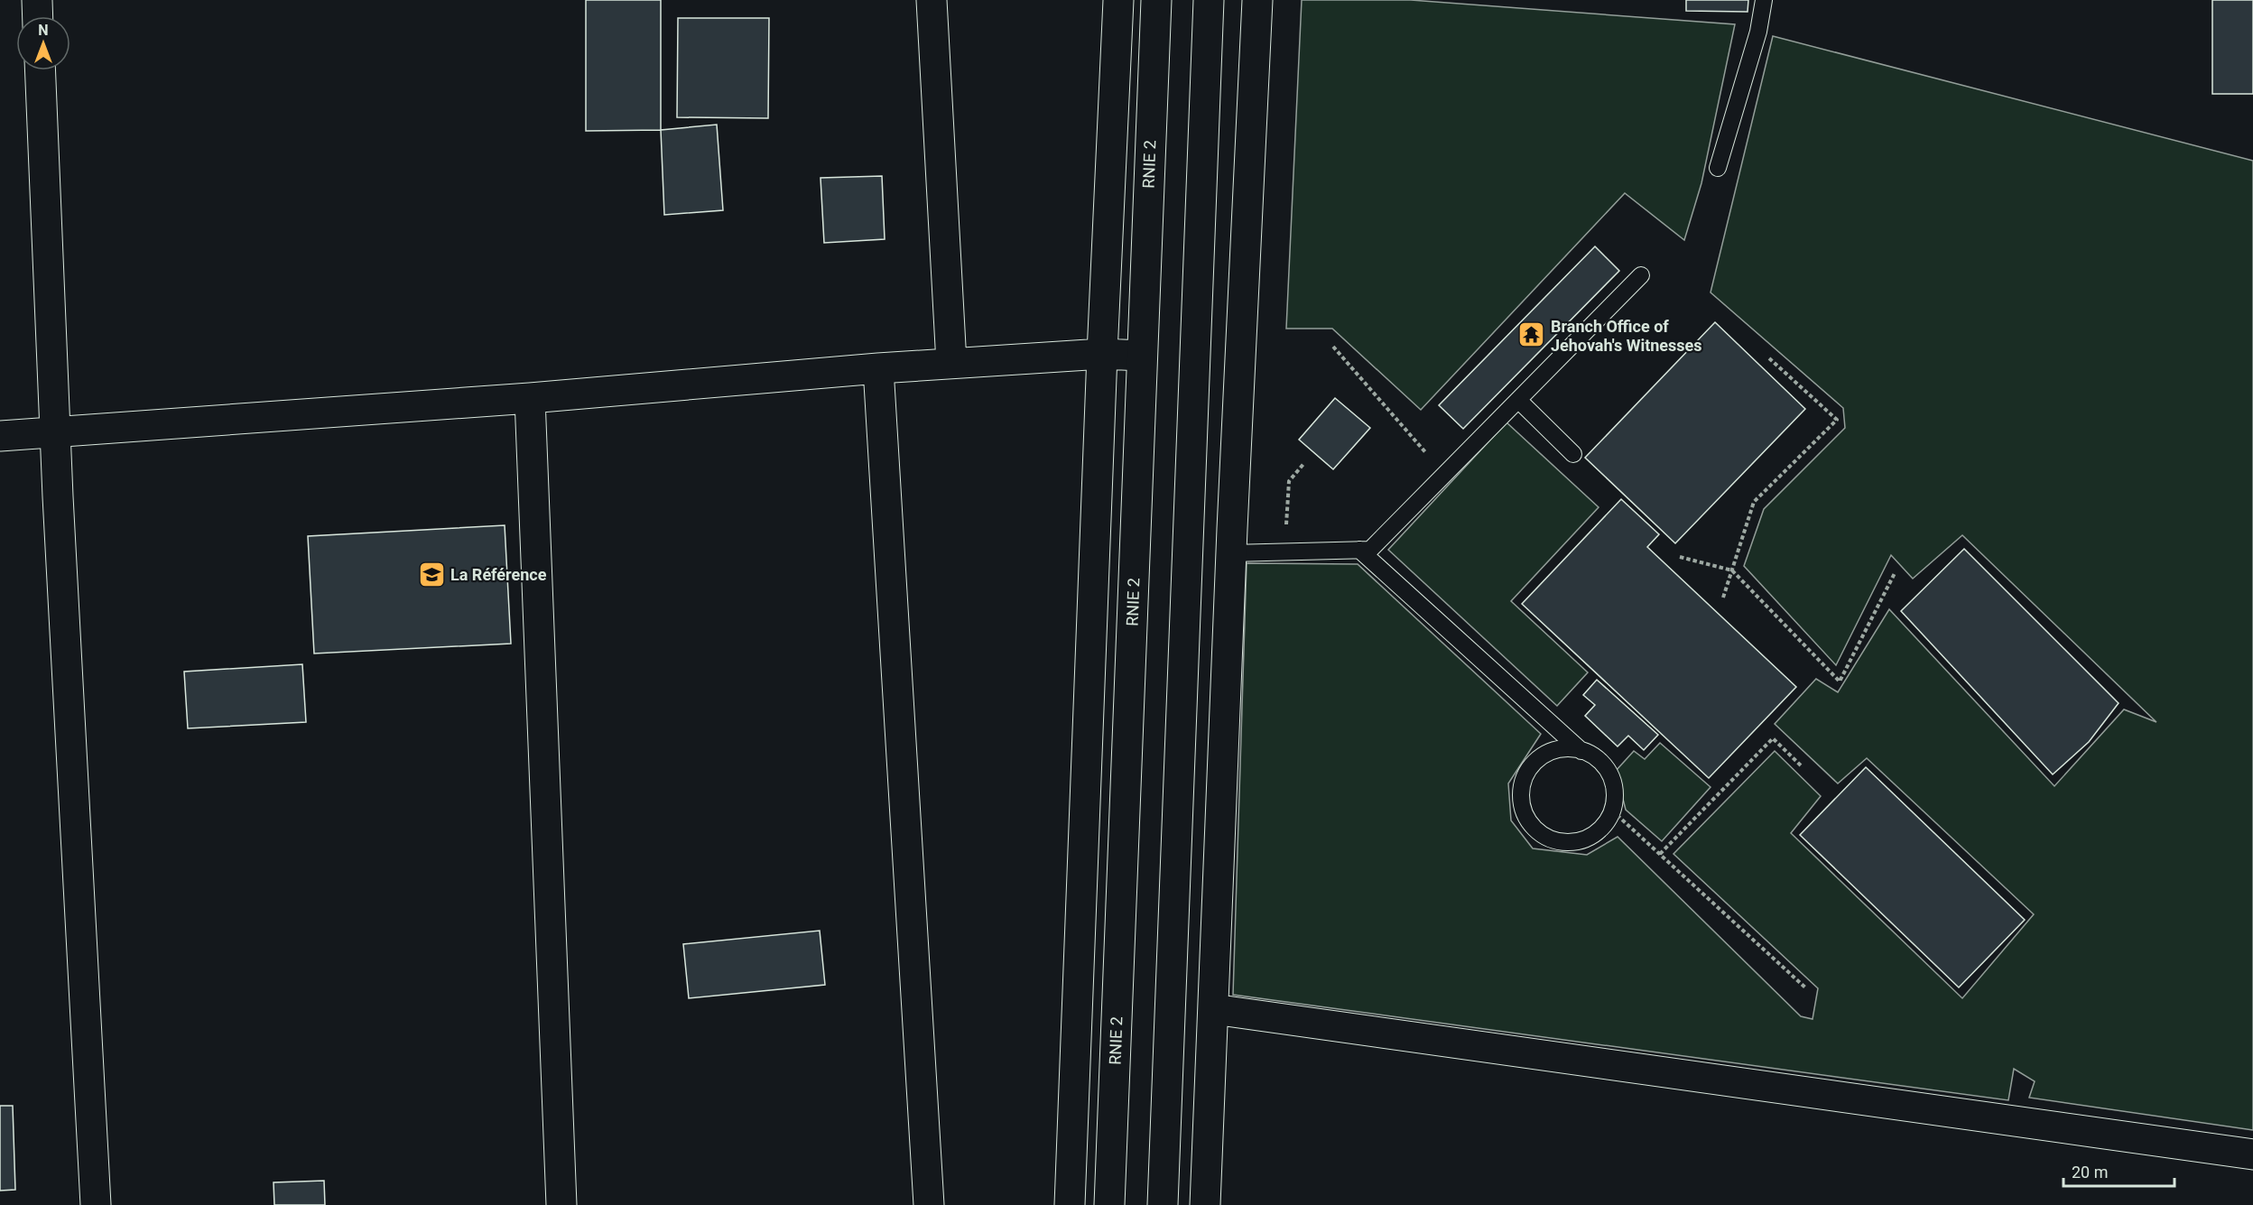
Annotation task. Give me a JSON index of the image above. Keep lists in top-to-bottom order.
{
  "streets": {
    "main road": ["RNIE 2"]
  },
  "places": {
    "temple": ["Branch Office of Jehovah's Witnesses"],
    "school or university": ["La Référence"]
  },
  "scale_bar": "20 m",
  "north": "top"
}
